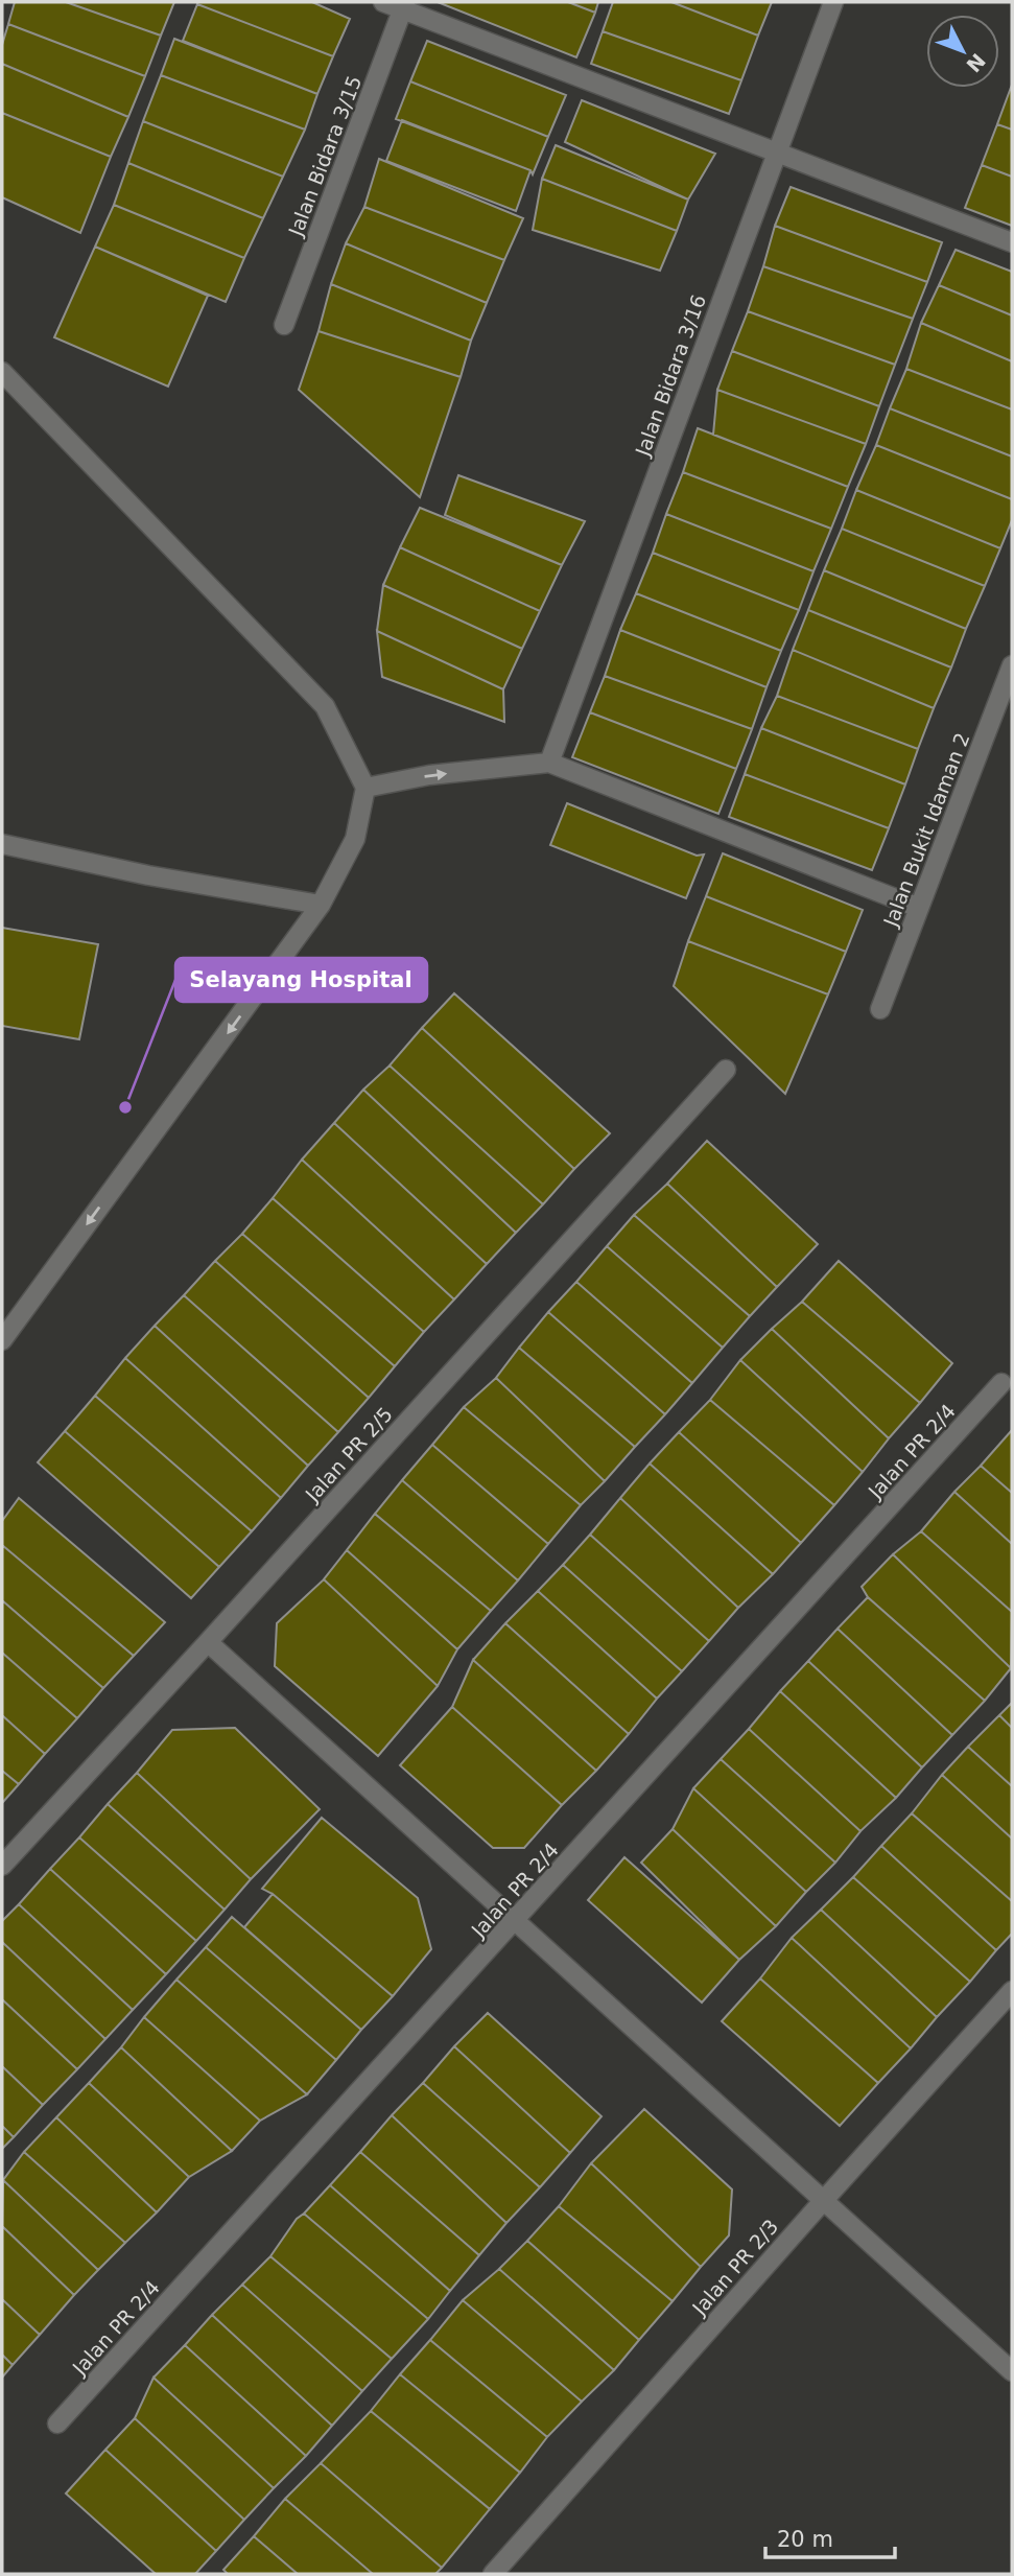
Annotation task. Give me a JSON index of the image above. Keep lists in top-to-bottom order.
{
  "streets": {
    "street": [
      "Jalan Bidara 3/15",
      "Jalan Bidara 3/16",
      "Jalan Bukit Idaman 2",
      "Jalan PR 2/4",
      "Jalan PR 2/5",
      "Jalan PR 2/3"
    ]
  },
  "places": ["Selayang Hospital"],
  "scale_bar": "20 m",
  "north": "bottom right"
}
